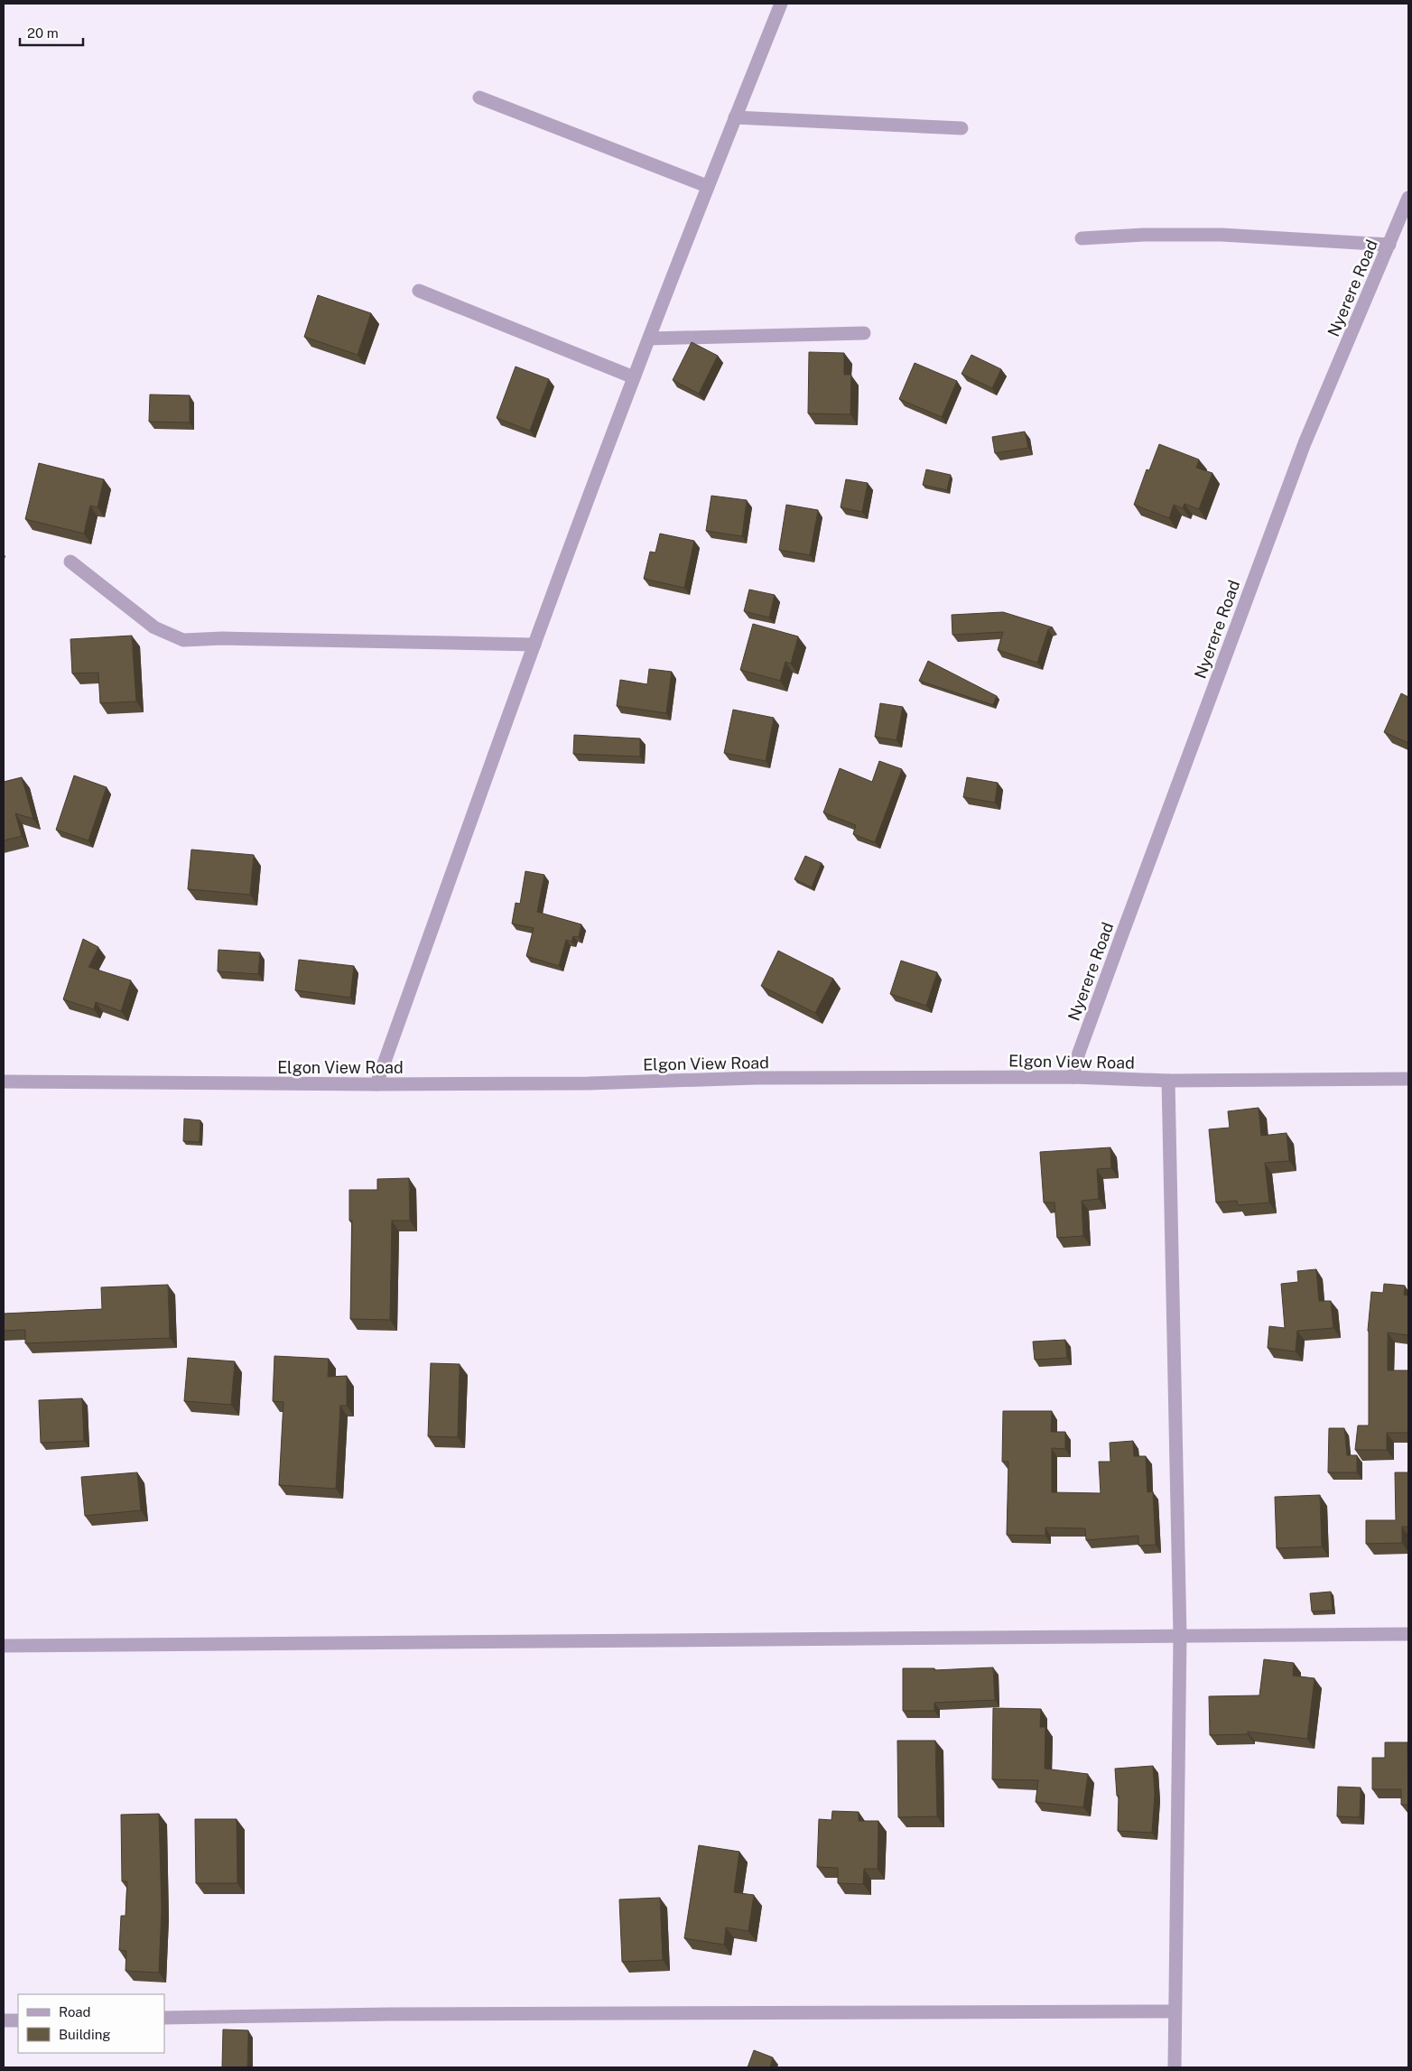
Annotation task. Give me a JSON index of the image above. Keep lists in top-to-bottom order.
{
  "streets": {
    "street": ["Nyerere Road", "Elgon View Road"]
  },
  "crossings": [
    ["Nyerere Road", "Elgon View Road"]
  ],
  "legend": ["Road", "Building"],
  "scale_bar": "20 m"
}
